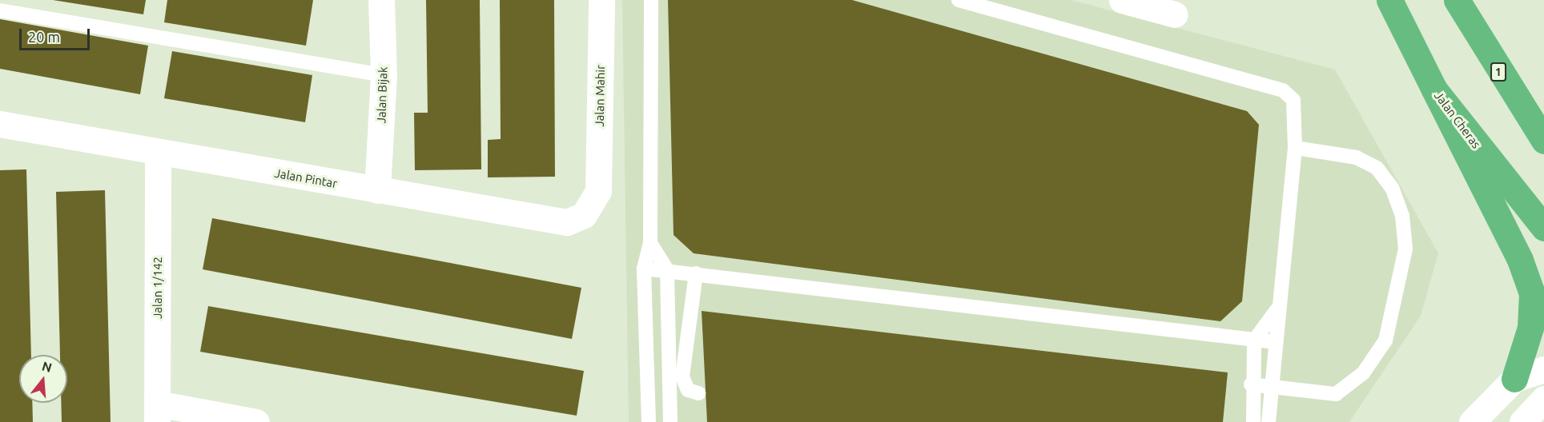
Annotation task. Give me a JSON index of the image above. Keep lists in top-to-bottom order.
{
  "streets": {
    "highway": ["1", "Jalan Cheras"],
    "street": [
      "Jalan Bijak",
      "Jalan Mahir",
      "Jalan Pintar",
      "Jalan 1/142"
    ]
  },
  "crossings": [
    ["Jalan Bijak", "Jalan Pintar"],
    ["Jalan Mahir", "Jalan Pintar"],
    ["Jalan Pintar", "Jalan 1/142"]
  ],
  "scale_bar": "20 m",
  "north": "top"
}
